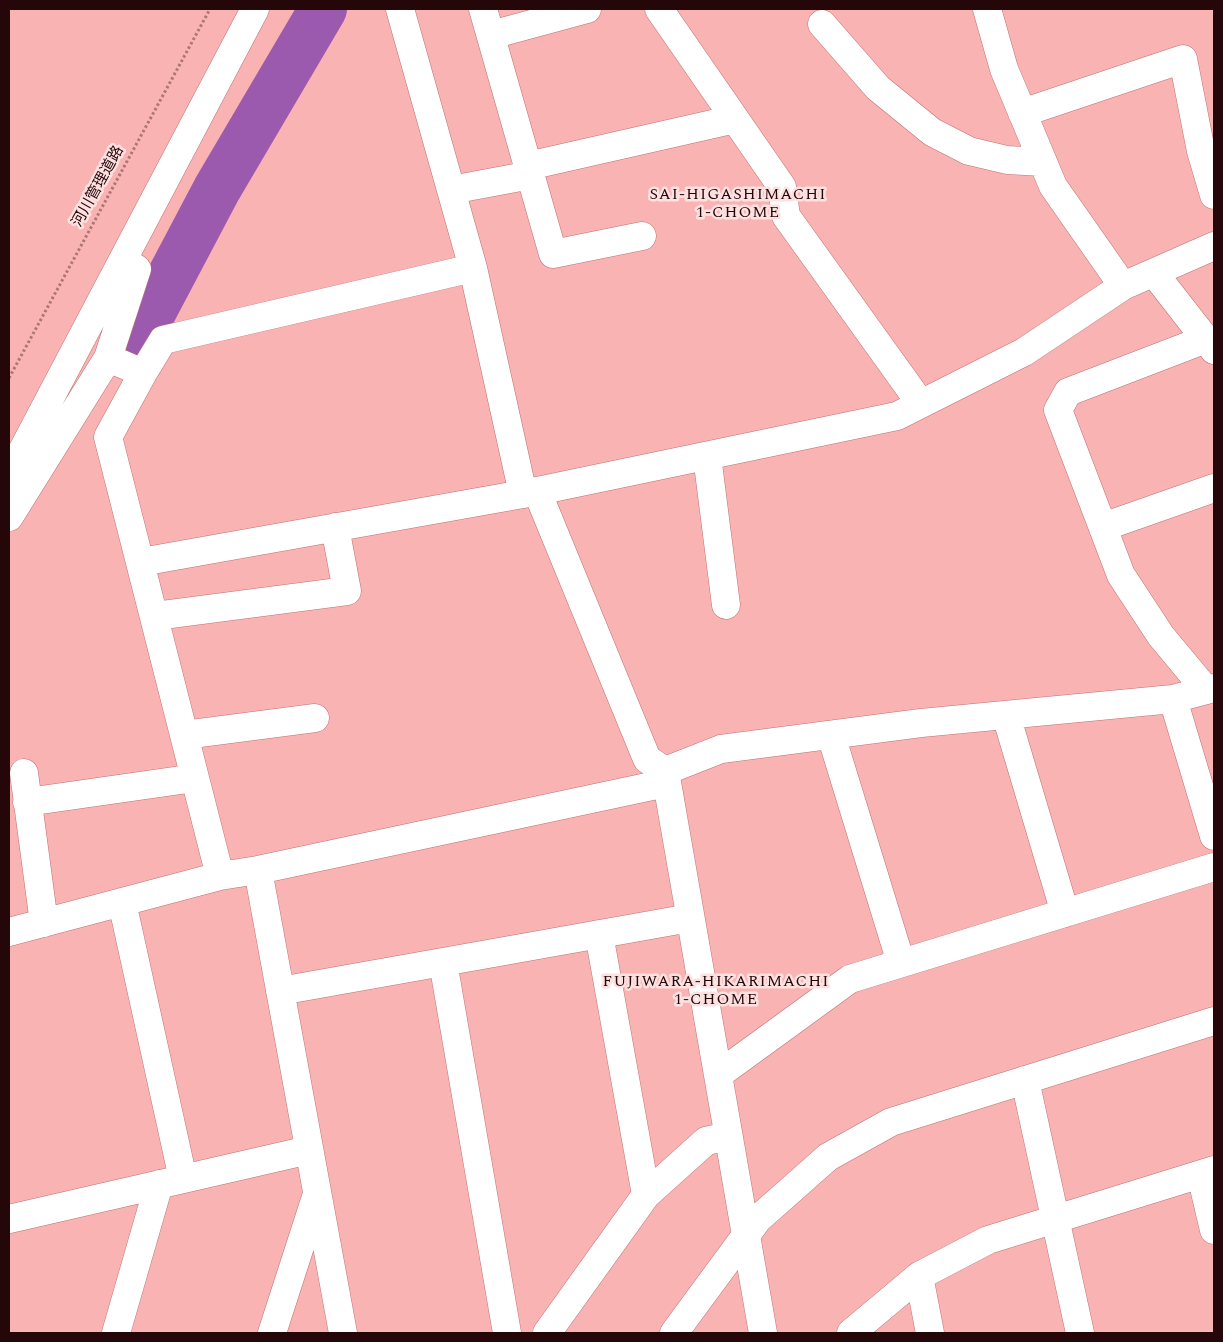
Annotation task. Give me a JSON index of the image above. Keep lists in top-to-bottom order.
{
  "streets": {
    "path": ["河川管理道路"]
  },
  "districts": ["SAI-HIGASHIMACHI 1-CHOME", "FUJIWARA-HIKARIMACHI 1-CHOME"]
}
